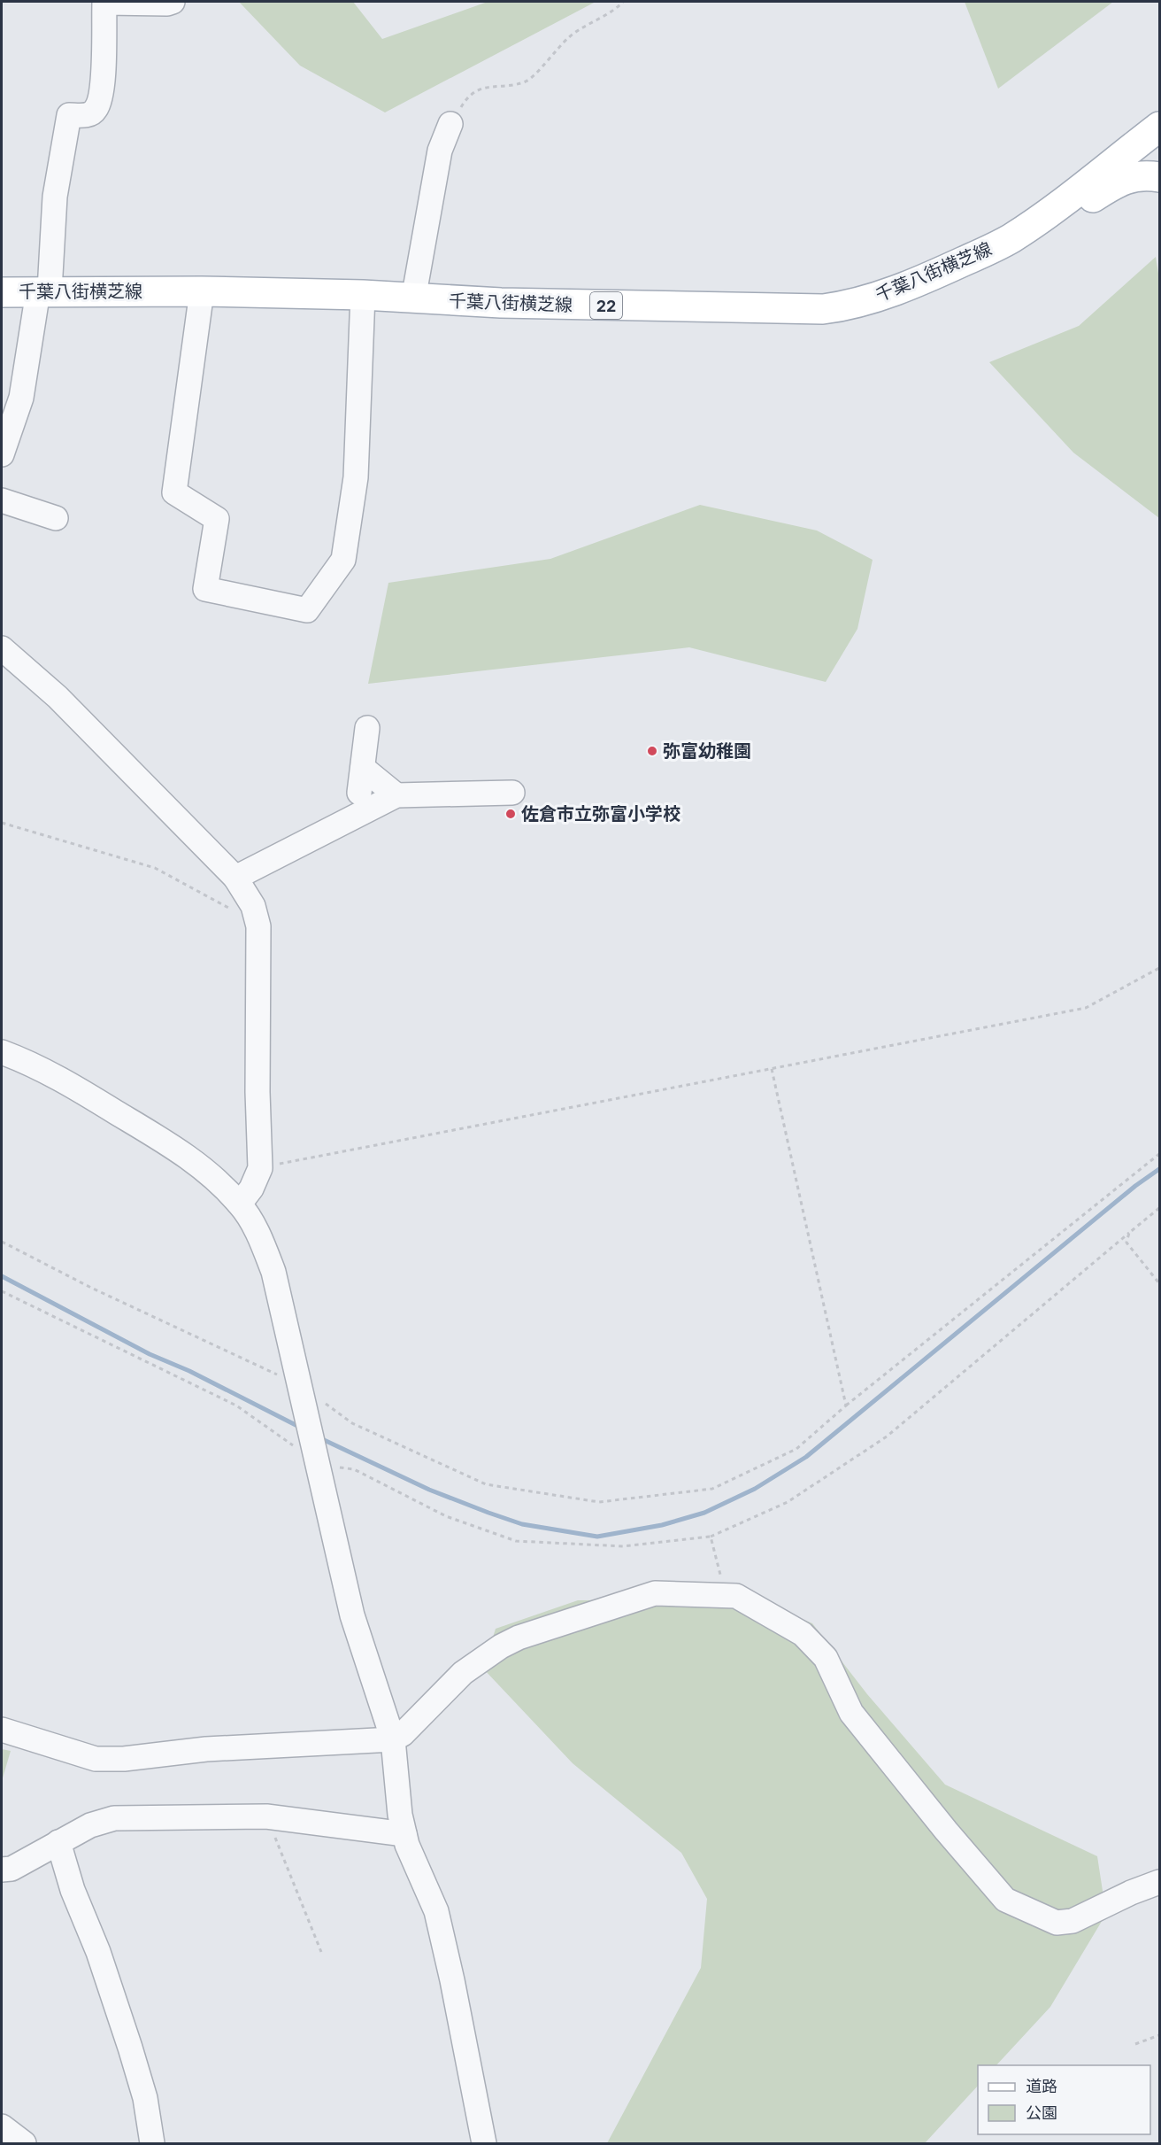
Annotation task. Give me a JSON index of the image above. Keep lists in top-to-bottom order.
{
  "streets": {
    "main road": ["千葉八街横芝線", "22"]
  },
  "places": ["弥富幼稚園", "佐倉市立弥富小学校"],
  "legend": ["道路", "公園"]
}
